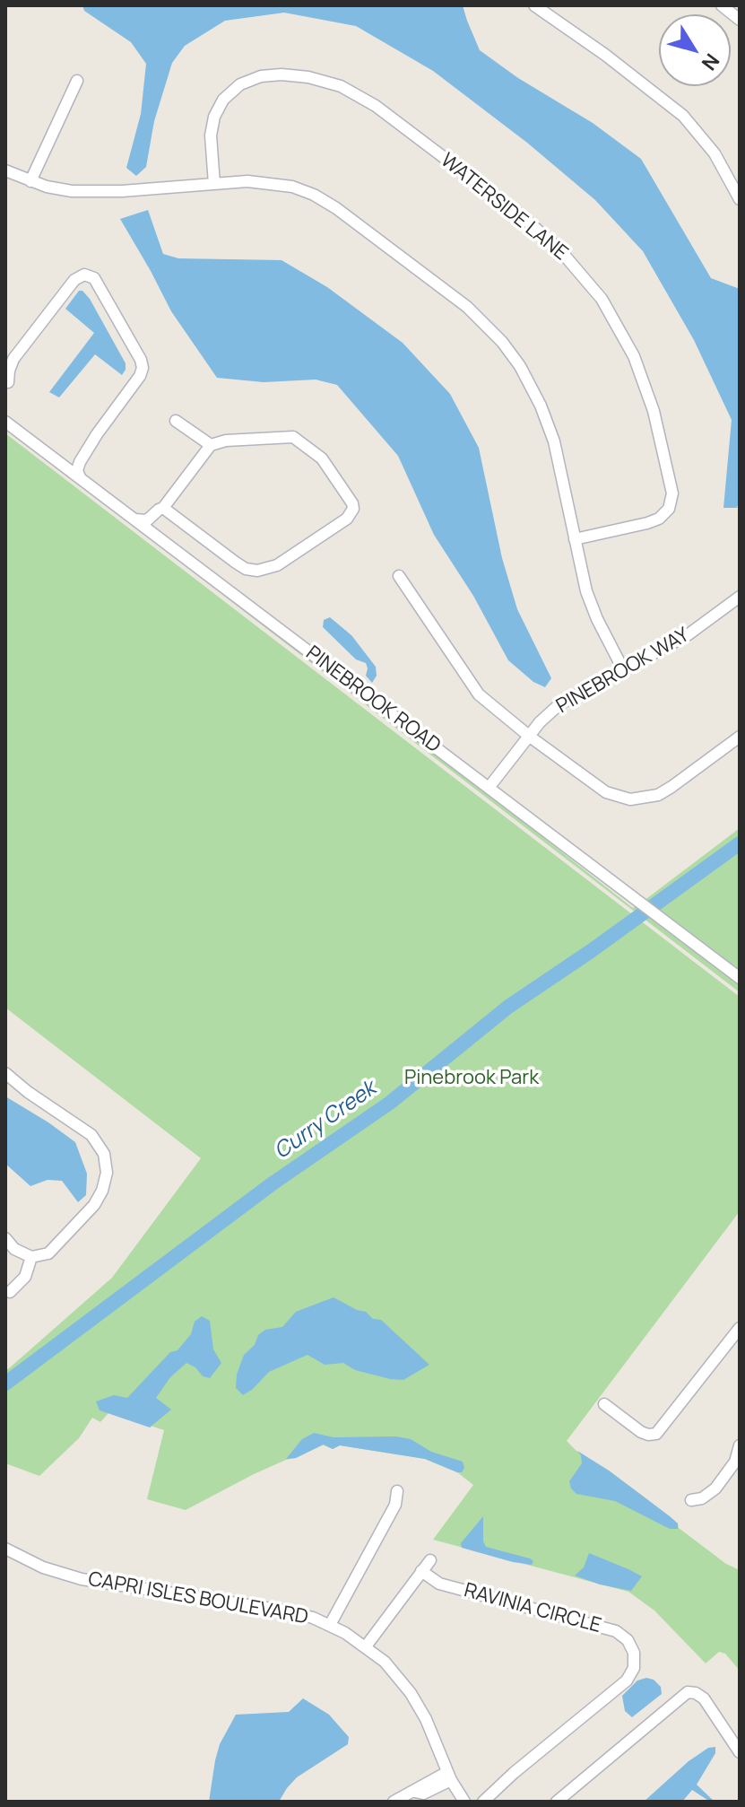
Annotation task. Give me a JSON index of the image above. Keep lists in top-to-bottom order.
{
  "streets": {
    "street": [
      "WATERSIDE LANE",
      "PINEBROOK WAY",
      "PINEBROOK ROAD",
      "CAPRI ISLES BOULEVARD",
      "RAVINIA CIRCLE"
    ]
  },
  "crossings": [
    ["PINEBROOK WAY", "PINEBROOK ROAD"],
    ["CAPRI ISLES BOULEVARD", "RAVINIA CIRCLE"]
  ],
  "water": ["Curry Creek"],
  "parks": ["Pinebrook Park"],
  "north": "bottom right"
}
